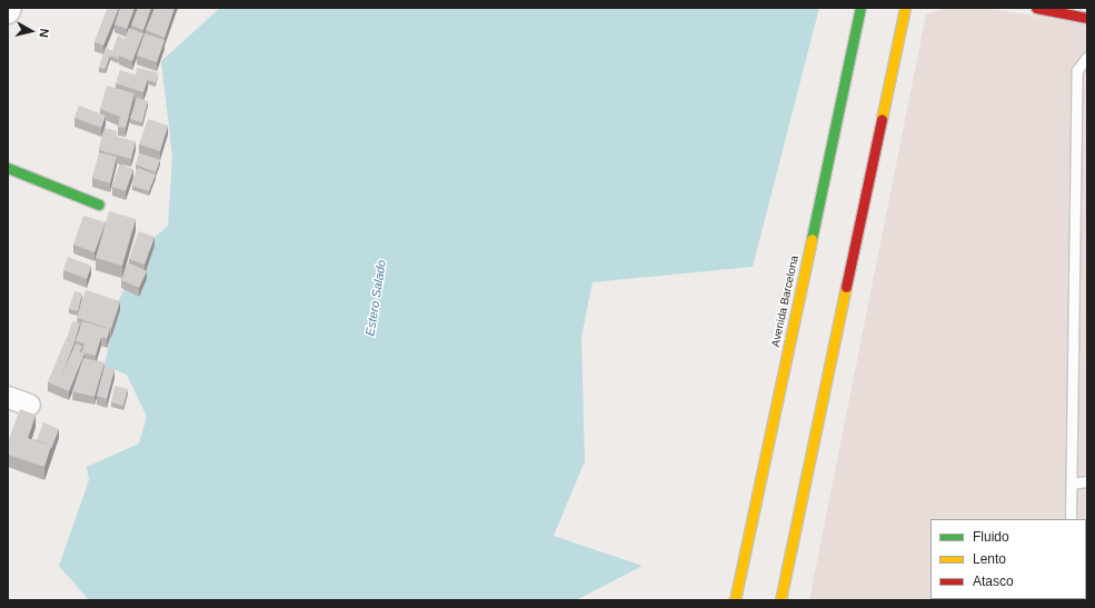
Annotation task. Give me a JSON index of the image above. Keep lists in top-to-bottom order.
{
  "streets": {
    "main road": ["Avenida Barcelona"]
  },
  "water": ["Estero Salado"],
  "legend": ["Fluido", "Lento", "Atasco"],
  "north": "right"
}
